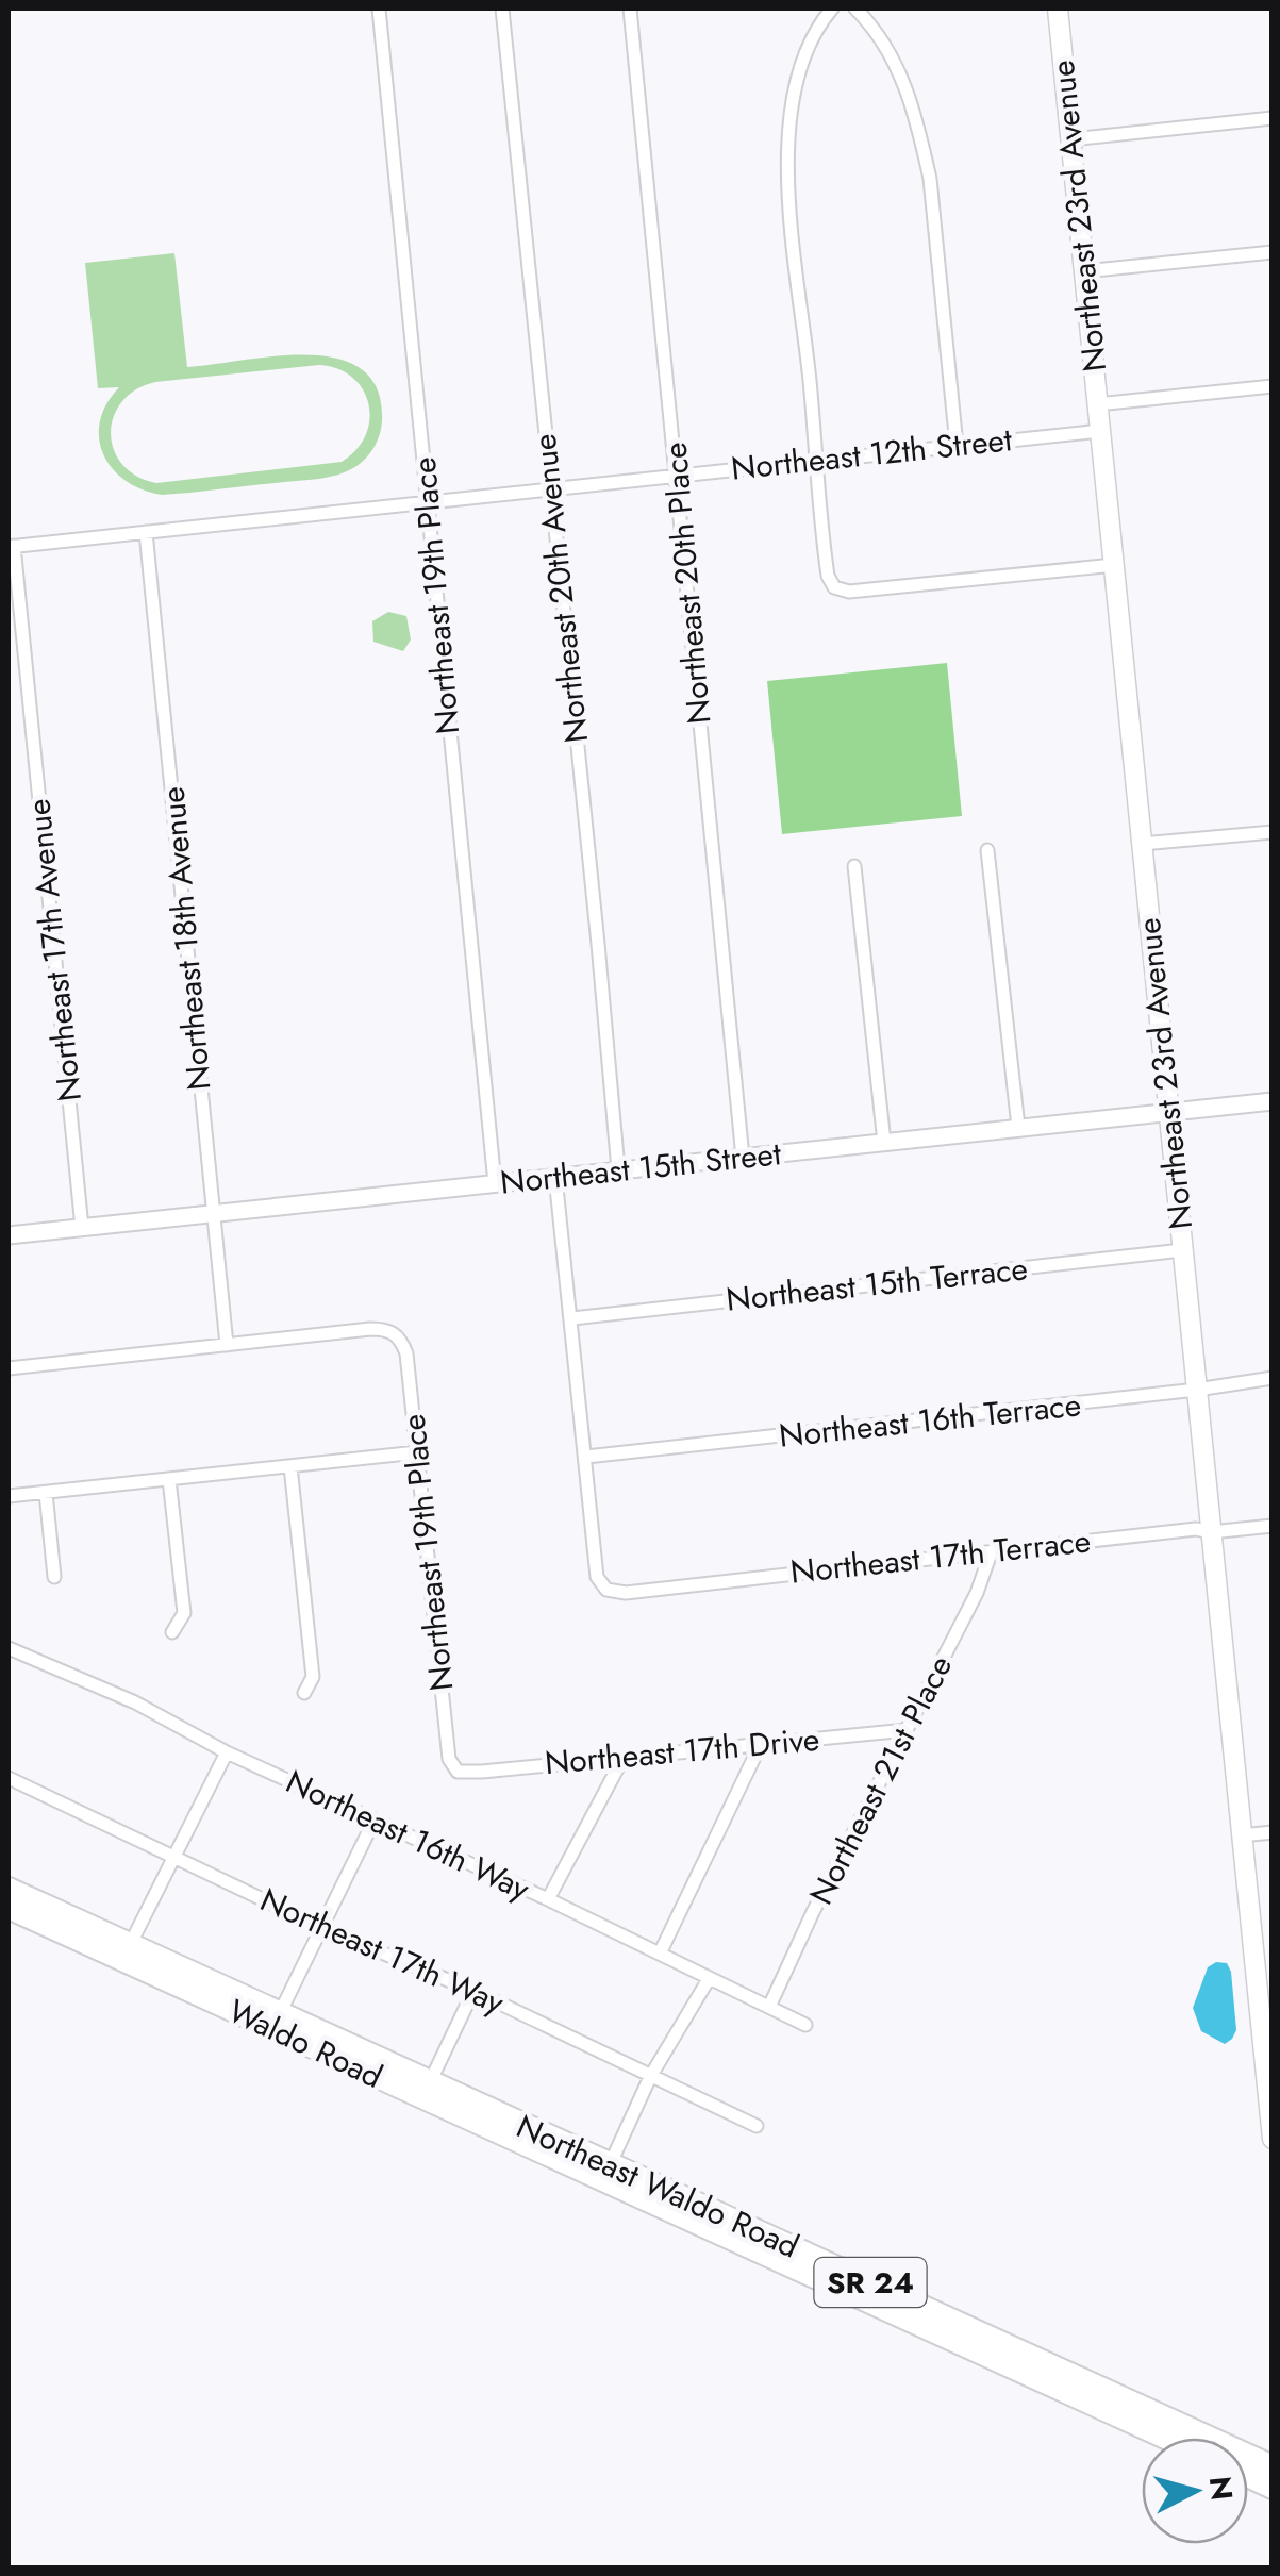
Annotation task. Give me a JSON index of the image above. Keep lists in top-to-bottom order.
{
  "streets": {
    "highway": ["Waldo Road", "Northeast Waldo Road", "SR 24"],
    "main road": ["Northeast 23rd Avenue"],
    "street": [
      "Northeast 12th Street",
      "Northeast 20th Place",
      "Northeast 20th Avenue",
      "Northeast 19th Place",
      "Northeast 18th Avenue",
      "Northeast 17th Avenue",
      "Northeast 15th Street",
      "Northeast 15th Terrace",
      "Northeast 16th Terrace",
      "Northeast 17th Terrace",
      "Northeast 17th Drive",
      "Northeast 21st Place",
      "Northeast 16th Way",
      "Northeast 17th Way"
    ]
  },
  "crossings": [
    ["Northeast 23rd Avenue", "Northeast 12th Street"],
    ["Northeast 23rd Avenue", "Northeast 15th Street"],
    ["Northeast 23rd Avenue", "Northeast 15th Terrace"],
    ["Northeast 23rd Avenue", "Northeast 16th Terrace"],
    ["Northeast 23rd Avenue", "Northeast 17th Terrace"],
    ["Northeast 12th Street", "Northeast 20th Place"],
    ["Northeast 12th Street", "Northeast 20th Avenue"],
    ["Northeast 12th Street", "Northeast 19th Place"],
    ["Northeast 12th Street", "Northeast 18th Avenue"],
    ["Northeast 12th Street", "Northeast 17th Avenue"],
    ["Northeast 20th Place", "Northeast 15th Street"],
    ["Northeast 20th Avenue", "Northeast 15th Street"],
    ["Northeast 19th Place", "Northeast 18th Avenue"],
    ["Northeast 19th Place", "Northeast 15th Street"],
    ["Northeast 19th Place", "Northeast 17th Drive"],
    ["Northeast 18th Avenue", "Northeast 15th Street"],
    ["Northeast 17th Avenue", "Northeast 15th Street"],
    ["Northeast 16th Terrace", "Northeast 17th Terrace"],
    ["Northeast 17th Terrace", "Northeast 21st Place"],
    ["Northeast 17th Drive", "Northeast 21st Place"],
    ["Northeast 21st Place", "Northeast 16th Way"],
    ["Waldo Road", "Northeast Waldo Road"],
    ["Waldo Road", "SR 24"]
  ],
  "north": "right"
}
